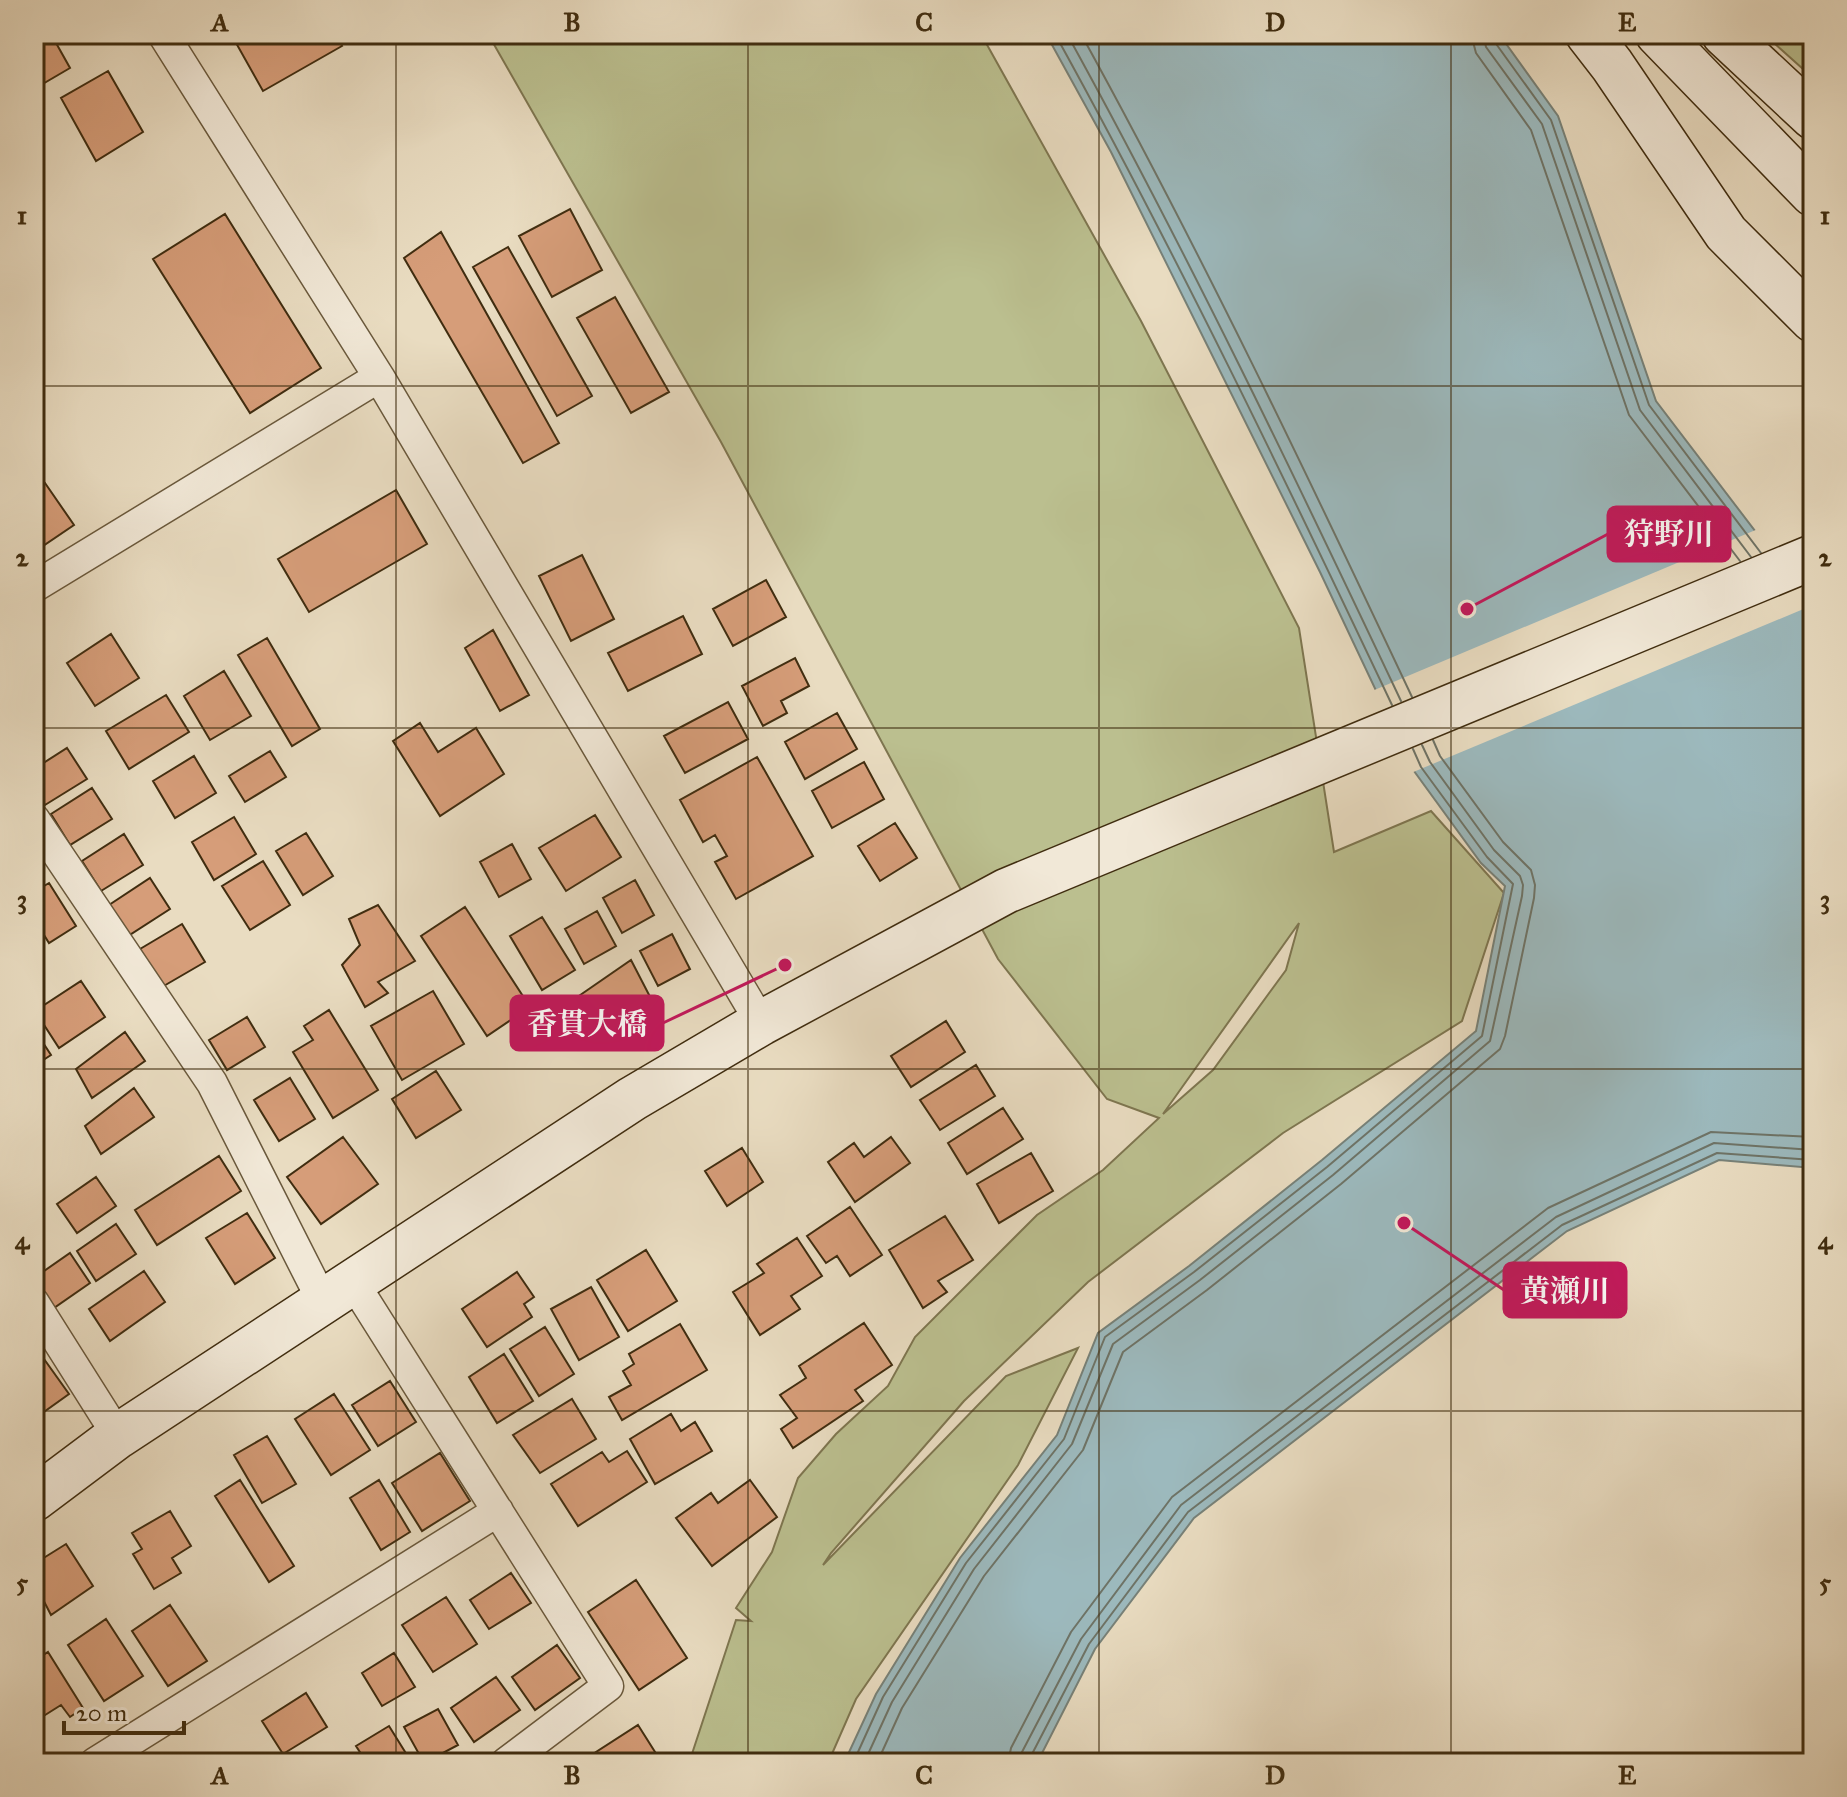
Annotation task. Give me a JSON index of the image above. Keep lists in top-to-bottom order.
{
  "places": ["狩野川", "香貫大橋", "黄瀬川"],
  "scale_bar": "20 m",
  "grid": {
    "columns": [
      "A",
      "B",
      "C",
      "D",
      "E"
    ],
    "rows": [
      "1",
      "2",
      "3",
      "4",
      "5"
    ]
  }
}
